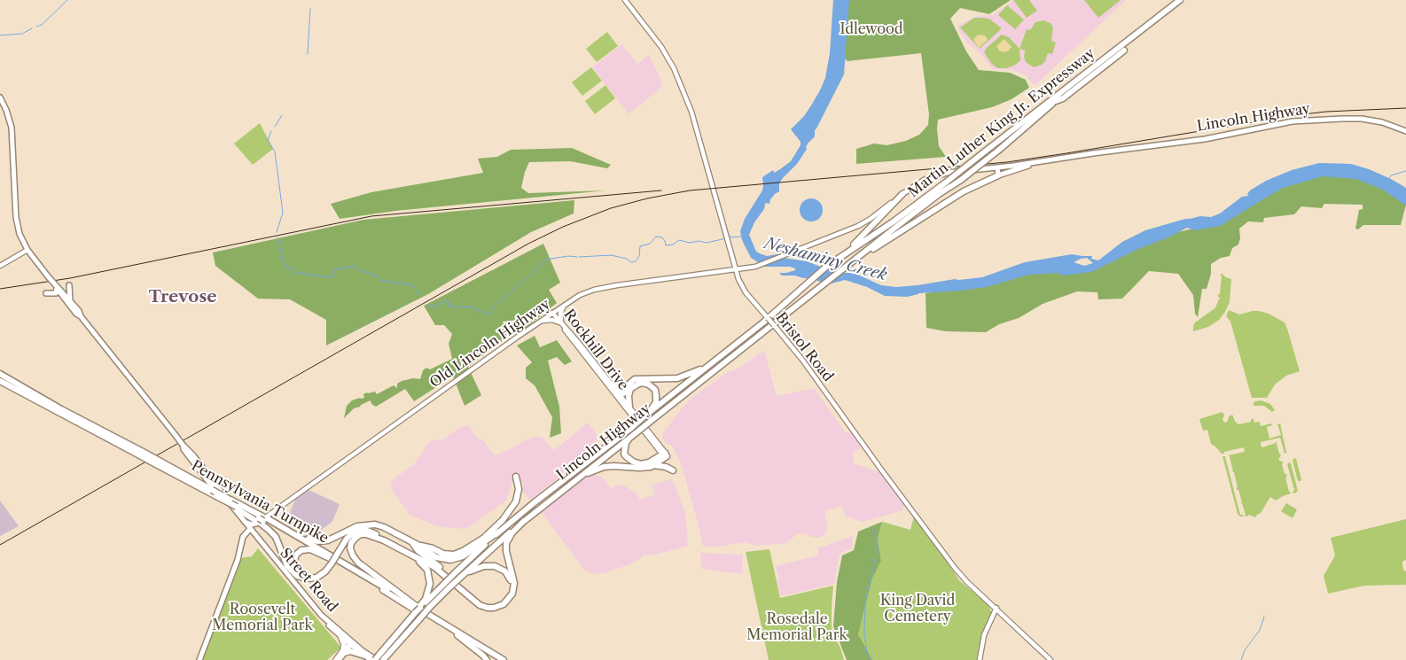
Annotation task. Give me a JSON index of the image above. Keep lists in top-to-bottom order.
{
  "streets": {
    "highway": ["Lincoln Highway", "Martin Luther King Jr. Expressway", "Pennsylvania Turnpike"],
    "main road": [
      "Old Lincoln Highway",
      "Bristol Road",
      "Rockhill Drive",
      "Street Road"
    ]
  },
  "crossings": [
    ["Lincoln Highway", "Martin Luther King Jr. Expressway"],
    ["Lincoln Highway", "Old Lincoln Highway"],
    ["Lincoln Highway", "Pennsylvania Turnpike"],
    ["Lincoln Highway", "Street Road"],
    ["Old Lincoln Highway", "Bristol Road"],
    ["Old Lincoln Highway", "Rockhill Drive"],
    ["Old Lincoln Highway", "Pennsylvania Turnpike"],
    ["Old Lincoln Highway", "Street Road"]
  ],
  "districts": ["Trevose"],
  "water": ["Neshaminy Creek"],
  "parks": [
    "Idlewood",
    "King David Cemetery",
    "Roosevelt Memorial Park",
    "Rosedale Memorial Park"
  ]
}
